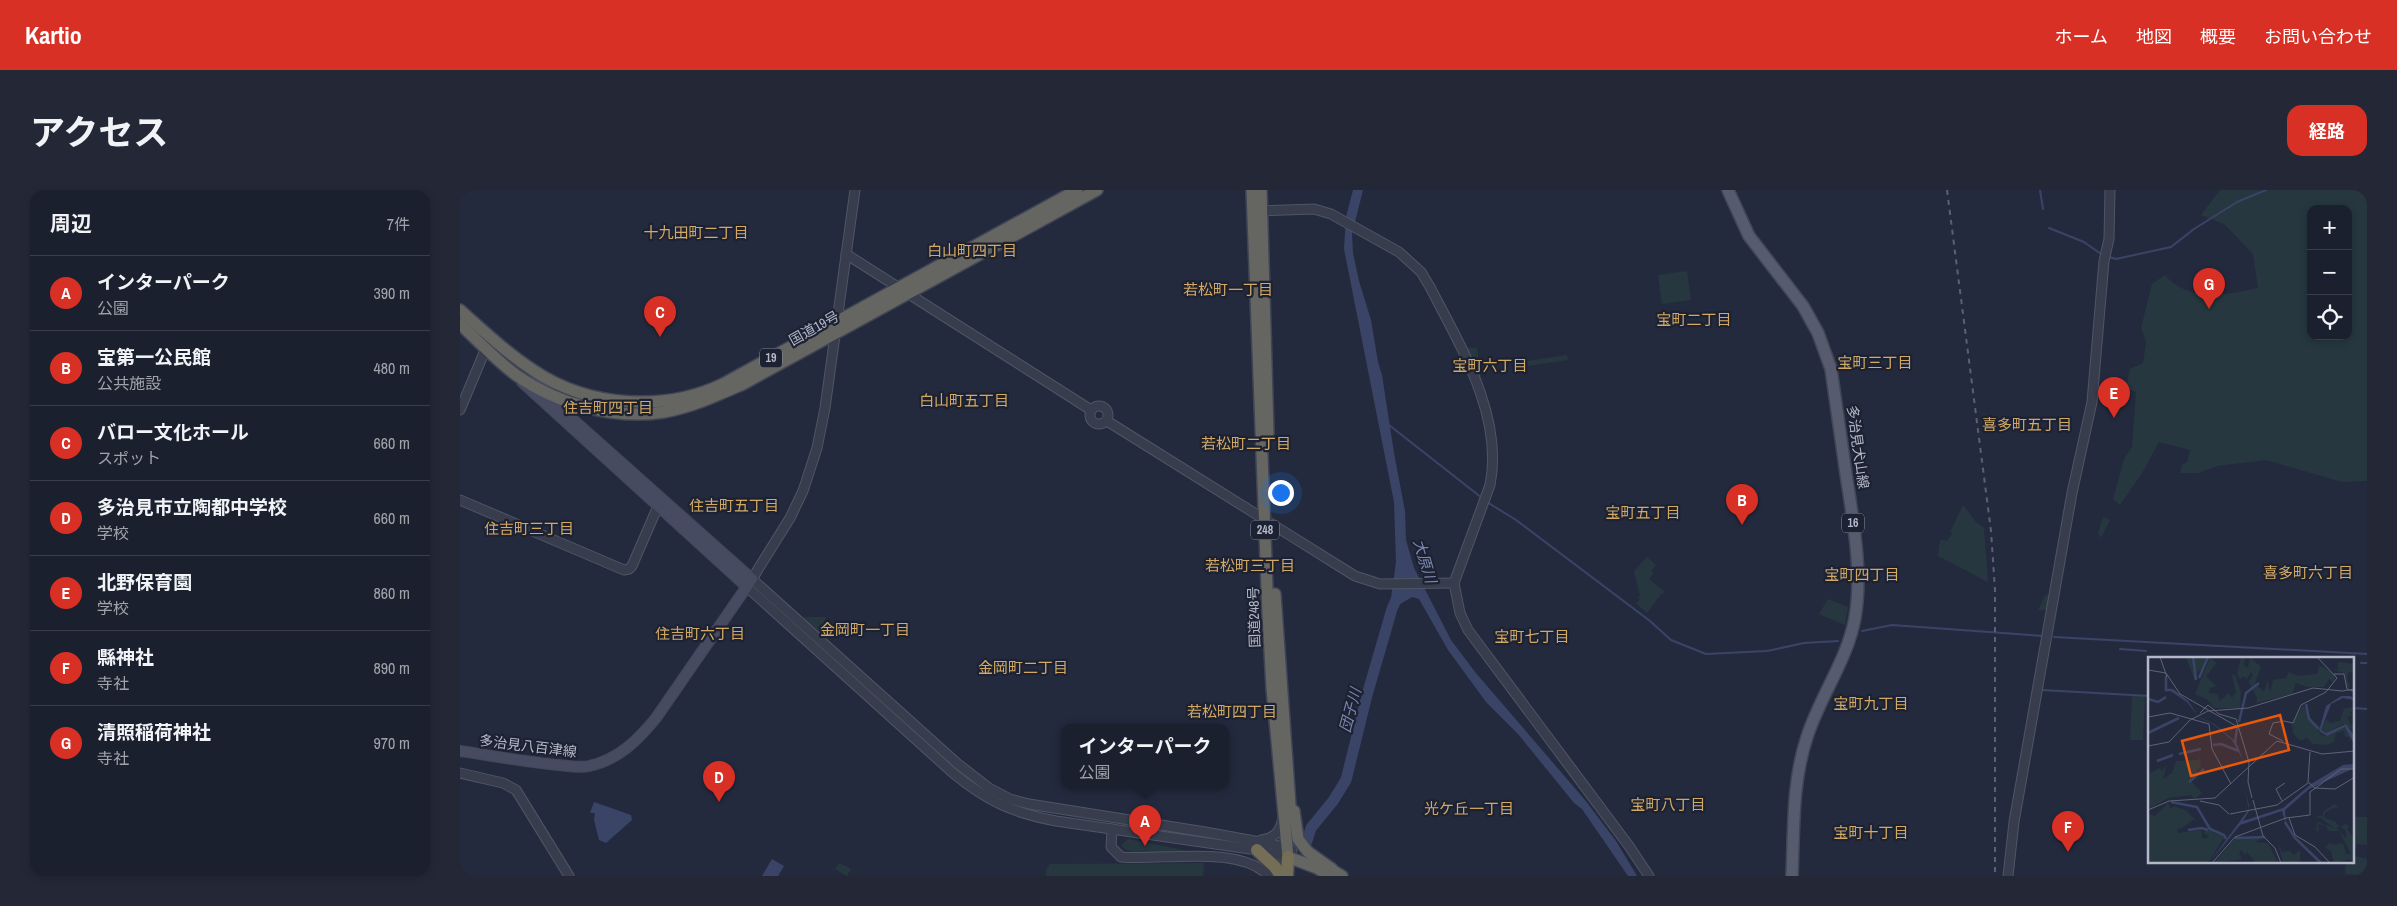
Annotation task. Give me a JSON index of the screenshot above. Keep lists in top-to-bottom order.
{
  "streets": {
    "highway": [
      "国道19号",
      "19",
      "248",
      "国道248号"
    ],
    "main road": ["多治見犬山線", "16", "多治見八百津線"]
  },
  "crossings": [
    ["248", "国道248号"]
  ],
  "districts": [
    "十九田町二丁目",
    "白山町四丁目",
    "若松町一丁目",
    "宝町二丁目",
    "宝町三丁目",
    "宝町六丁目",
    "白山町五丁目",
    "住吉町四丁目",
    "喜多町五丁目",
    "若松町二丁目",
    "住吉町五丁目",
    "宝町五丁目",
    "住吉町三丁目",
    "若松町三丁目",
    "喜多町六丁目",
    "宝町四丁目",
    "金岡町一丁目",
    "住吉町六丁目",
    "宝町七丁目",
    "金岡町二丁目",
    "宝町九丁目",
    "若松町四丁目",
    "宝町八丁目",
    "光ケ丘一丁目",
    "宝町十丁目"
  ],
  "water": ["大原川", "団子川"],
  "page": {
    "header": "Kartio",
    "nav": [
      "ホーム",
      "地図",
      "概要",
      "お問い合わせ"
    ],
    "title": "アクセス",
    "buttons": "経路",
    "heading": ["周辺", "7件"],
    "map_buttons": ["+", "−"],
    "list": [
      {
        "mark": "A",
        "name": "インターパーク",
        "note": "公園",
        "value": "390 m"
      },
      {
        "mark": "B",
        "name": "宝第一公民館",
        "note": "公共施設",
        "value": "480 m"
      },
      {
        "mark": "C",
        "name": "バロー文化ホール",
        "note": "スポット",
        "value": "660 m"
      },
      {
        "mark": "D",
        "name": "多治見市立陶都中学校",
        "note": "学校",
        "value": "660 m"
      },
      {
        "mark": "E",
        "name": "北野保育園",
        "note": "学校",
        "value": "860 m"
      },
      {
        "mark": "F",
        "name": "縣神社",
        "note": "寺社",
        "value": "890 m"
      },
      {
        "mark": "G",
        "name": "清照稲荷神社",
        "note": "寺社",
        "value": "970 m"
      }
    ],
    "pins": [
      "G",
      "C",
      "E",
      "B",
      "D",
      "A",
      "F"
    ],
    "popup": ["インターパーク", "公園"]
  }
}
